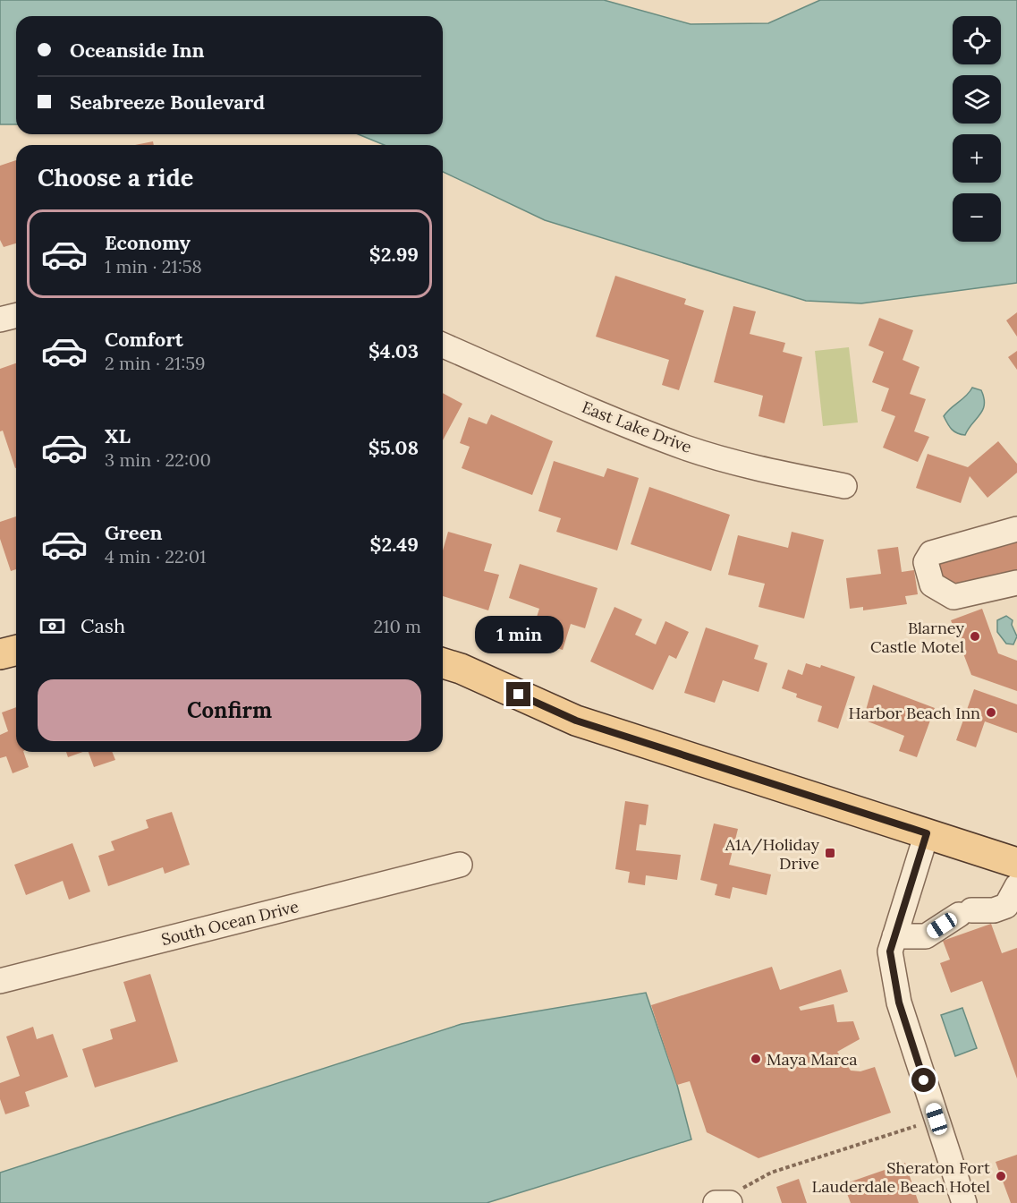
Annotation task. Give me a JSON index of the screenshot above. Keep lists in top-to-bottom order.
{
  "streets": {
    "street": ["East Lake Drive", "South Ocean Drive"]
  },
  "places": {
    "other": [
      "Blarney Castle Motel",
      "Harbor Beach Inn",
      "Maya Marca",
      "Sheraton Fort Lauderdale Beach Hotel"
    ],
    "transit": ["A1A/Holiday Drive"]
  },
  "page": {
    "map_buttons": ["+", "−"],
    "banner": ["Oceanside Inn", "Seabreeze Boulevard"],
    "heading": "Choose a ride",
    "list": [
      {
        "name": "Economy",
        "note": "1 min · 21:58",
        "value": "$2.99"
      },
      {
        "name": "Comfort",
        "note": "2 min · 21:59",
        "value": "$4.03"
      },
      {
        "name": "XL",
        "note": "3 min · 22:00",
        "value": "$5.08"
      },
      {
        "name": "Green",
        "note": "4 min · 22:01",
        "value": "$2.49"
      }
    ],
    "pay": ["Cash", "210 m"],
    "bubble": "1 min",
    "buttons": "Confirm"
  }
}
